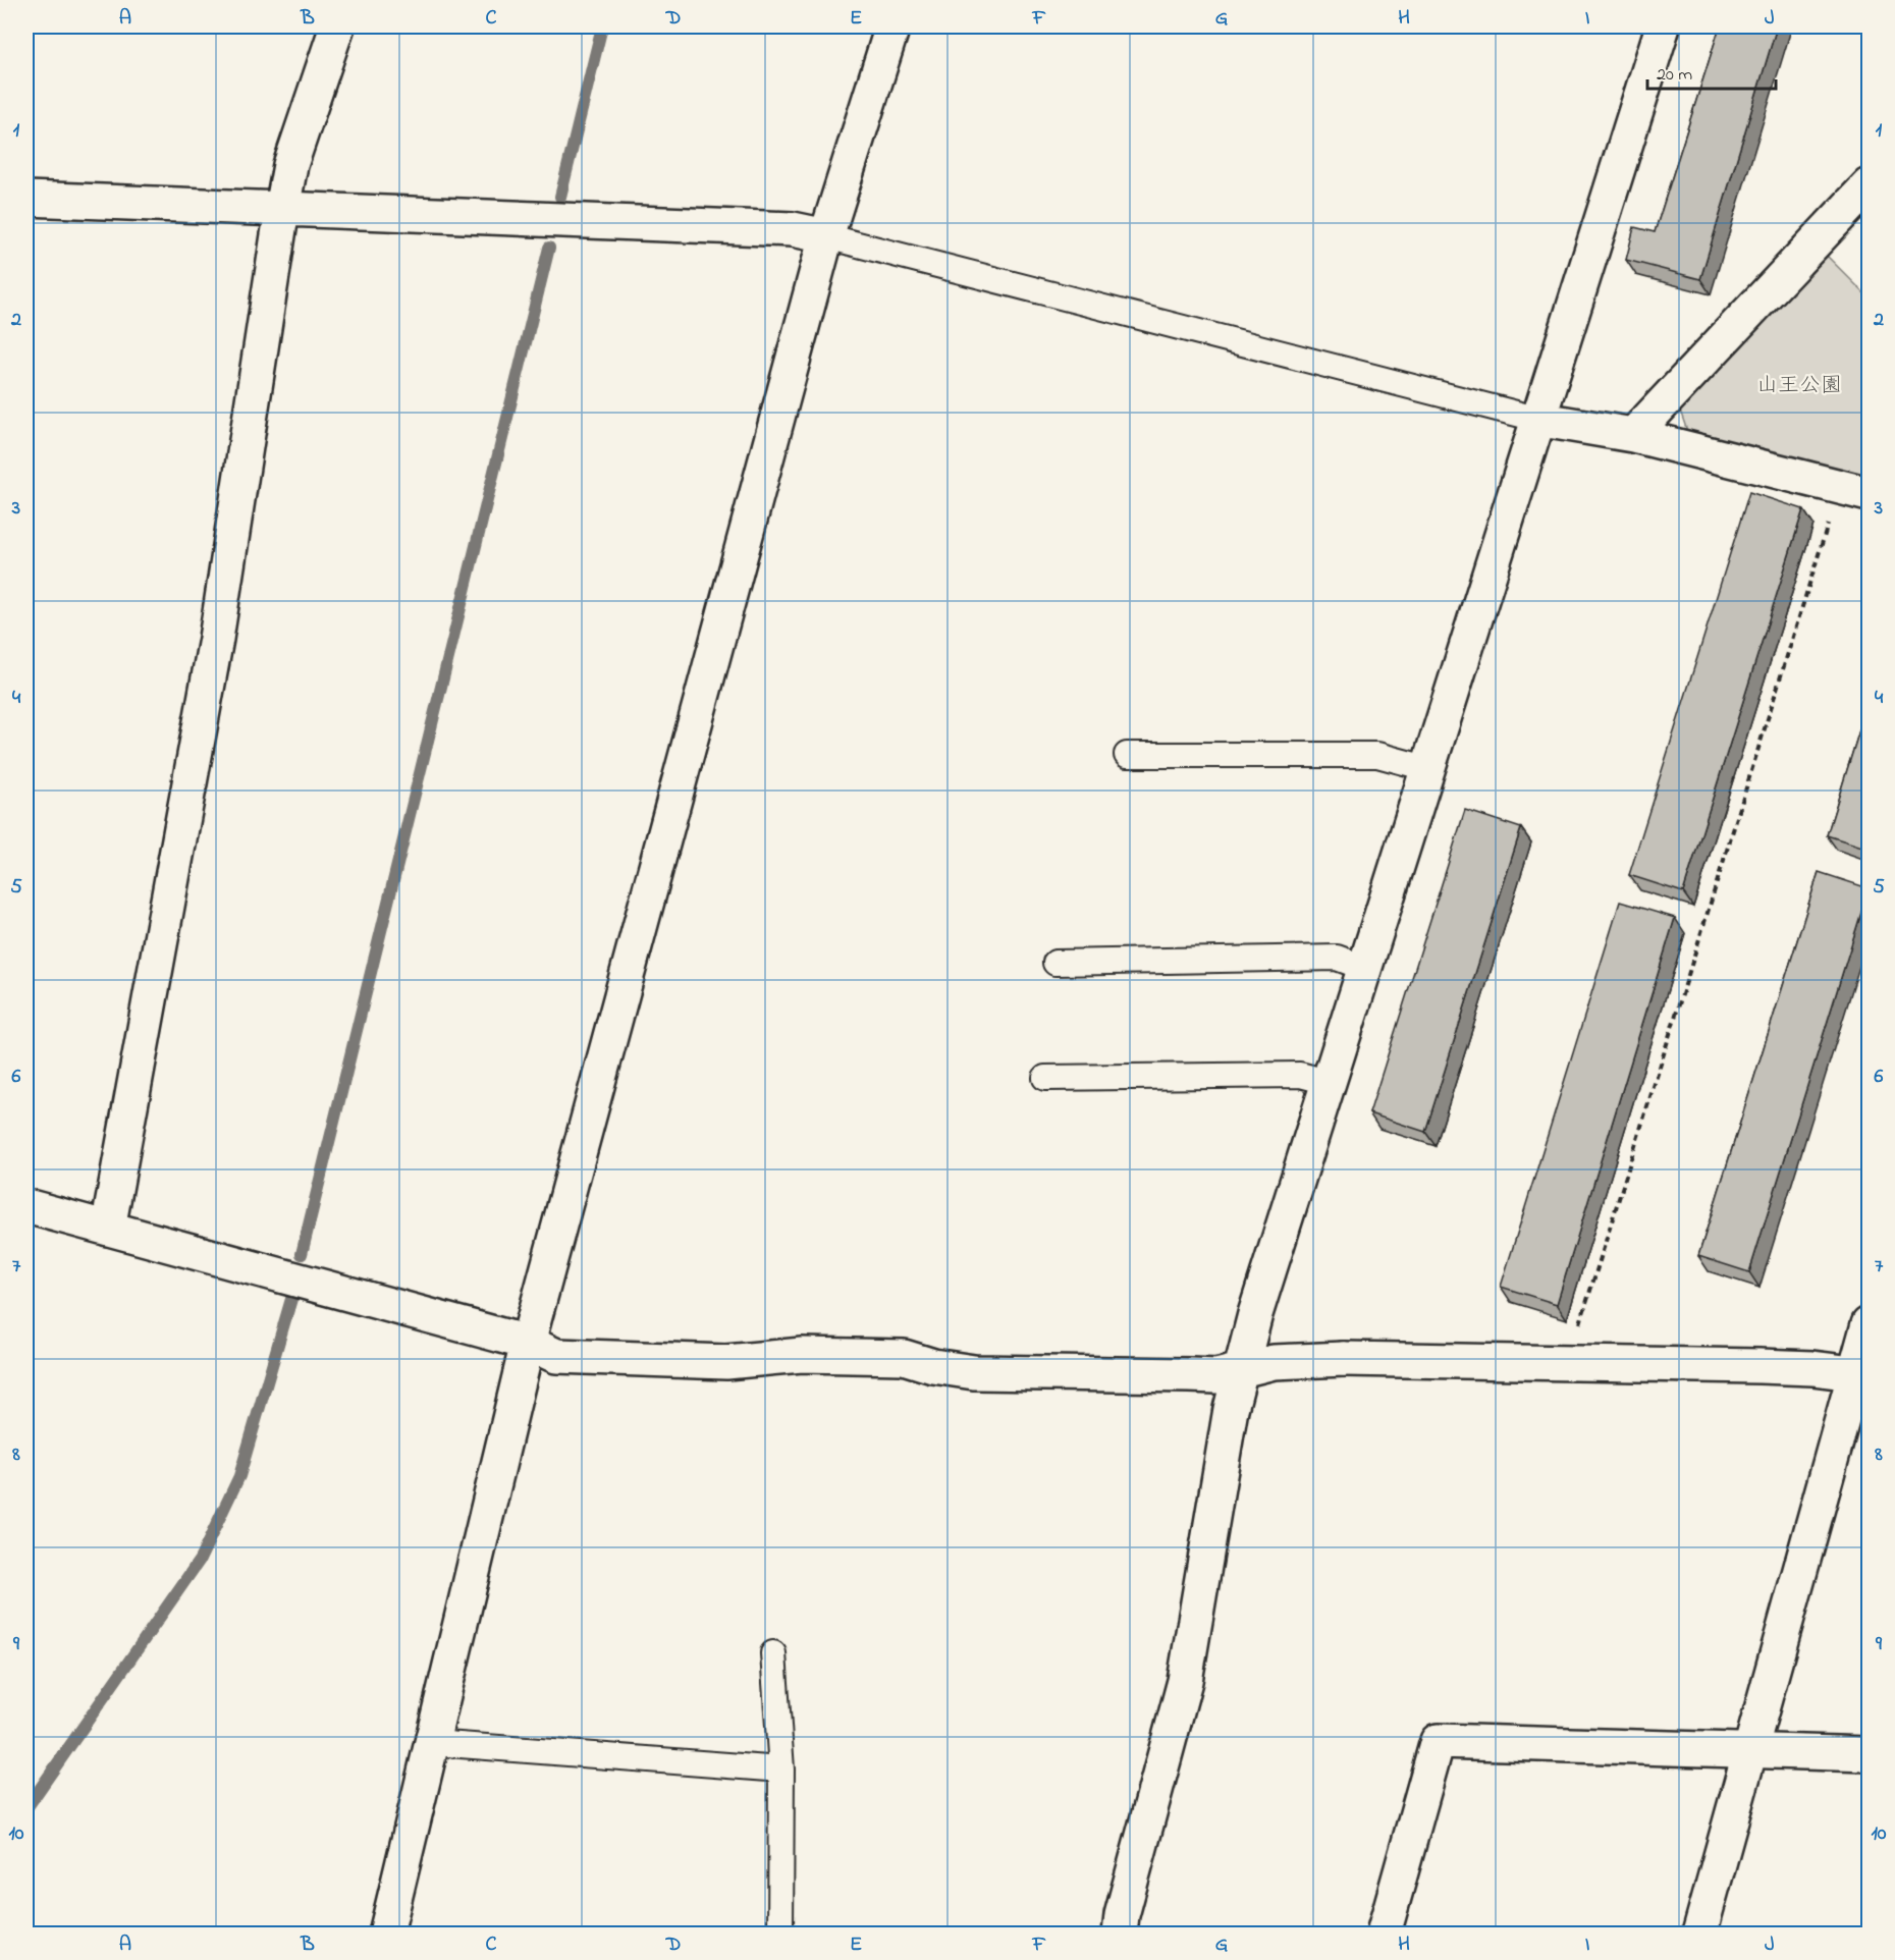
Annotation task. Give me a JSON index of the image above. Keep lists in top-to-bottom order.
{
  "parks": ["山王公園"],
  "scale_bar": "20 m",
  "grid": {
    "columns": [
      "A",
      "B",
      "C",
      "D",
      "E",
      "F",
      "G",
      "H",
      "I",
      "J"
    ],
    "rows": [
      "1",
      "2",
      "3",
      "4",
      "5",
      "6",
      "7",
      "8",
      "9",
      "10"
    ]
  }
}
